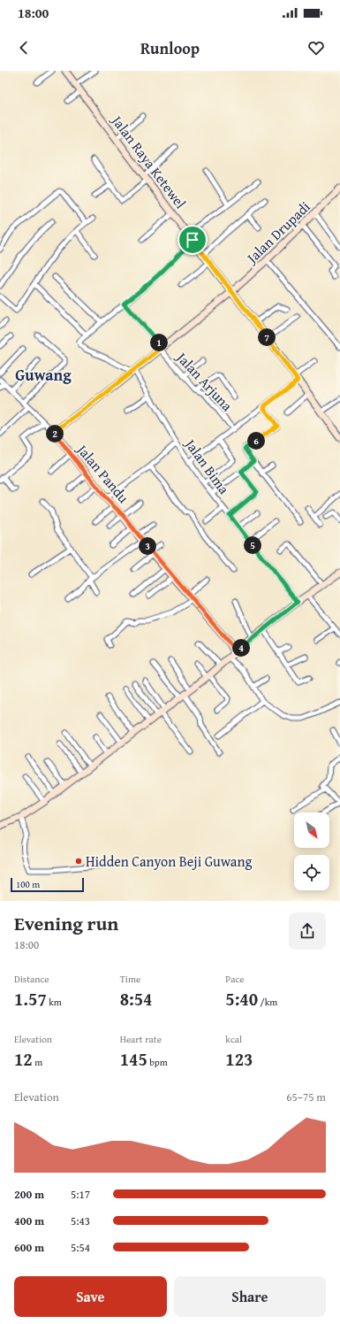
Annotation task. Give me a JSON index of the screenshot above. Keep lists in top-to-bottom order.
{
  "streets": {
    "street": [
      "Jalan Raya Ketewel",
      "Jalan Drupadi",
      "Jalan Arjuna",
      "Jalan Bima",
      "Jalan Pandu"
    ]
  },
  "crossings": [
    ["Jalan Raya Ketewel", "Jalan Drupadi"],
    ["Jalan Drupadi", "Jalan Arjuna"],
    ["Jalan Drupadi", "Jalan Bima"],
    ["Jalan Drupadi", "Jalan Pandu"]
  ],
  "districts": ["Guwang"],
  "places": ["Hidden Canyon Beji Guwang"],
  "scale_bar": "100 m",
  "north": "bottom right",
  "page": {
    "status": "18:00",
    "header": "Runloop",
    "pins": [
      "7",
      "1",
      "2",
      "6",
      "5",
      "3",
      "4"
    ],
    "scale": "100 m",
    "heading": ["Evening run", "18:00"],
    "stats": [
      ["Distance", "1.57 km"],
      ["Time", "8:54"],
      ["Pace", "5:40 /km"],
      ["Elevation", "12 m"],
      ["Heart rate", "145 bpm"],
      ["kcal", "123"]
    ],
    "chart": ["Elevation", "65–75 m"],
    "list": [
      {
        "name": "200 m",
        "note": "5:17"
      },
      {
        "name": "400 m",
        "note": "5:43"
      },
      {
        "name": "600 m",
        "note": "5:54"
      }
    ],
    "buttons": ["Save", "Share"]
  }
}
